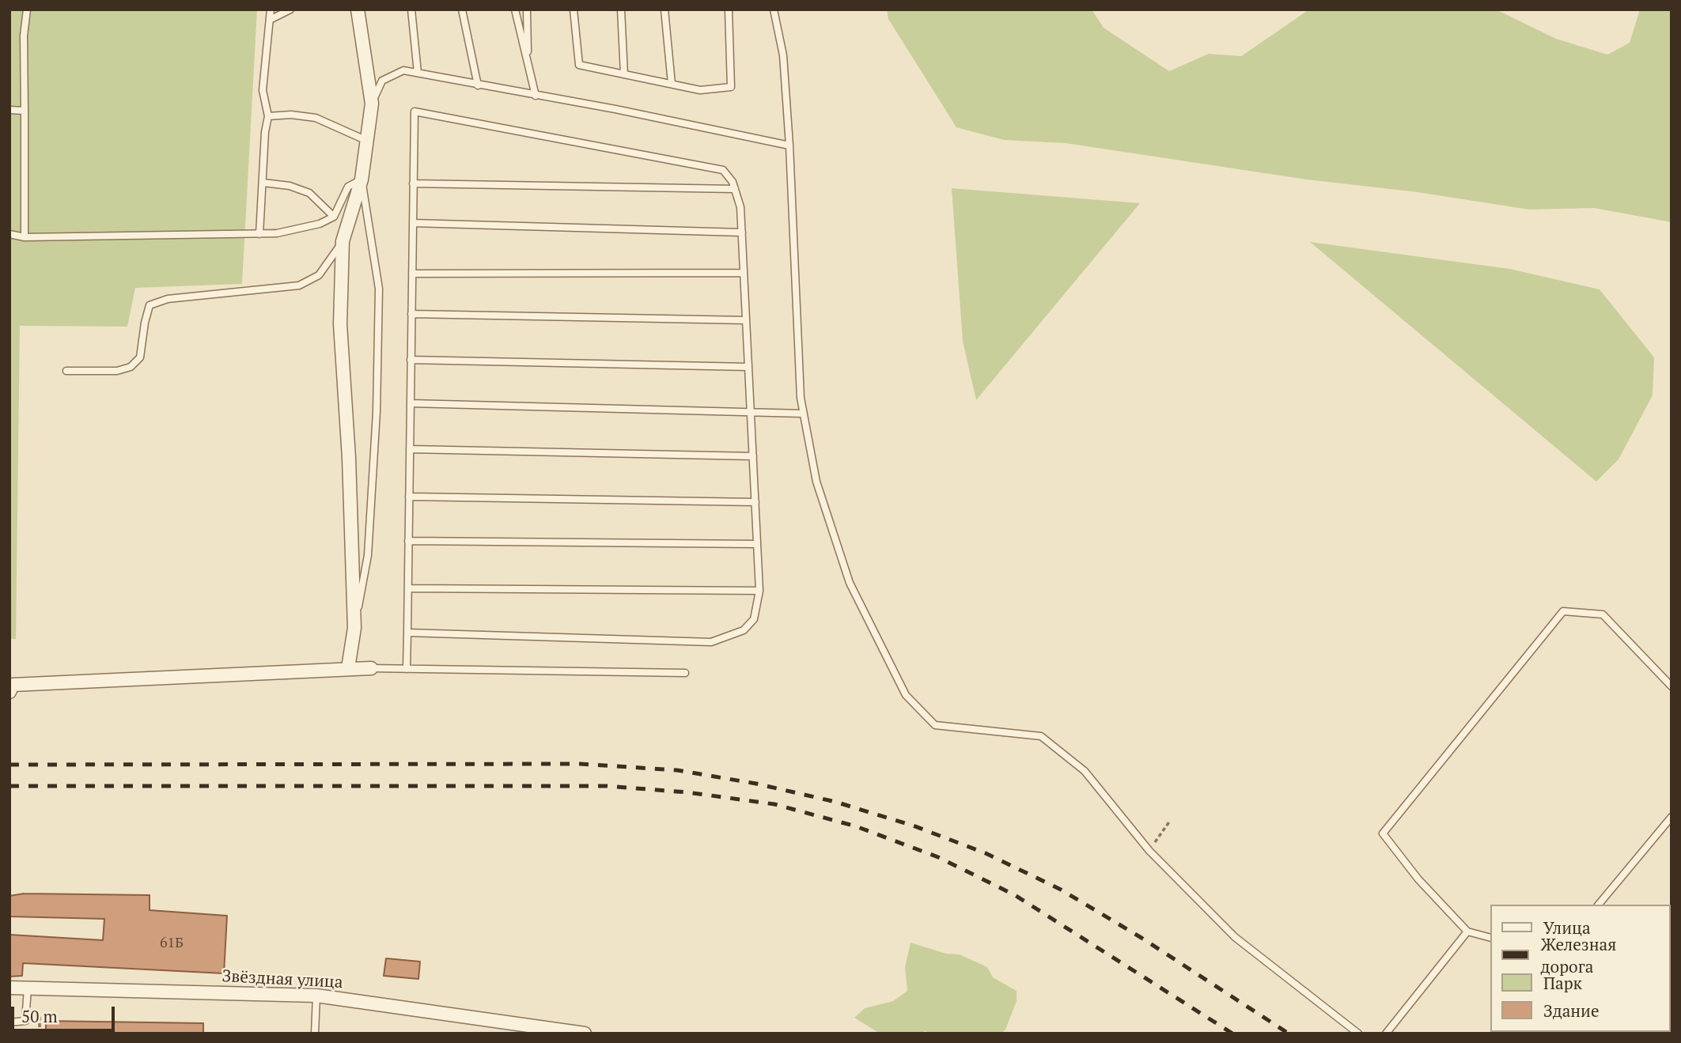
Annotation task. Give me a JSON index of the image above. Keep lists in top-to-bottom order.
{
  "streets": {
    "street": ["Звёздная улица"]
  },
  "house_numbers": ["61Б"],
  "legend": [
    "Улица",
    "Железная дорога",
    "Парк",
    "Здание"
  ],
  "scale_bar": "50 m"
}
